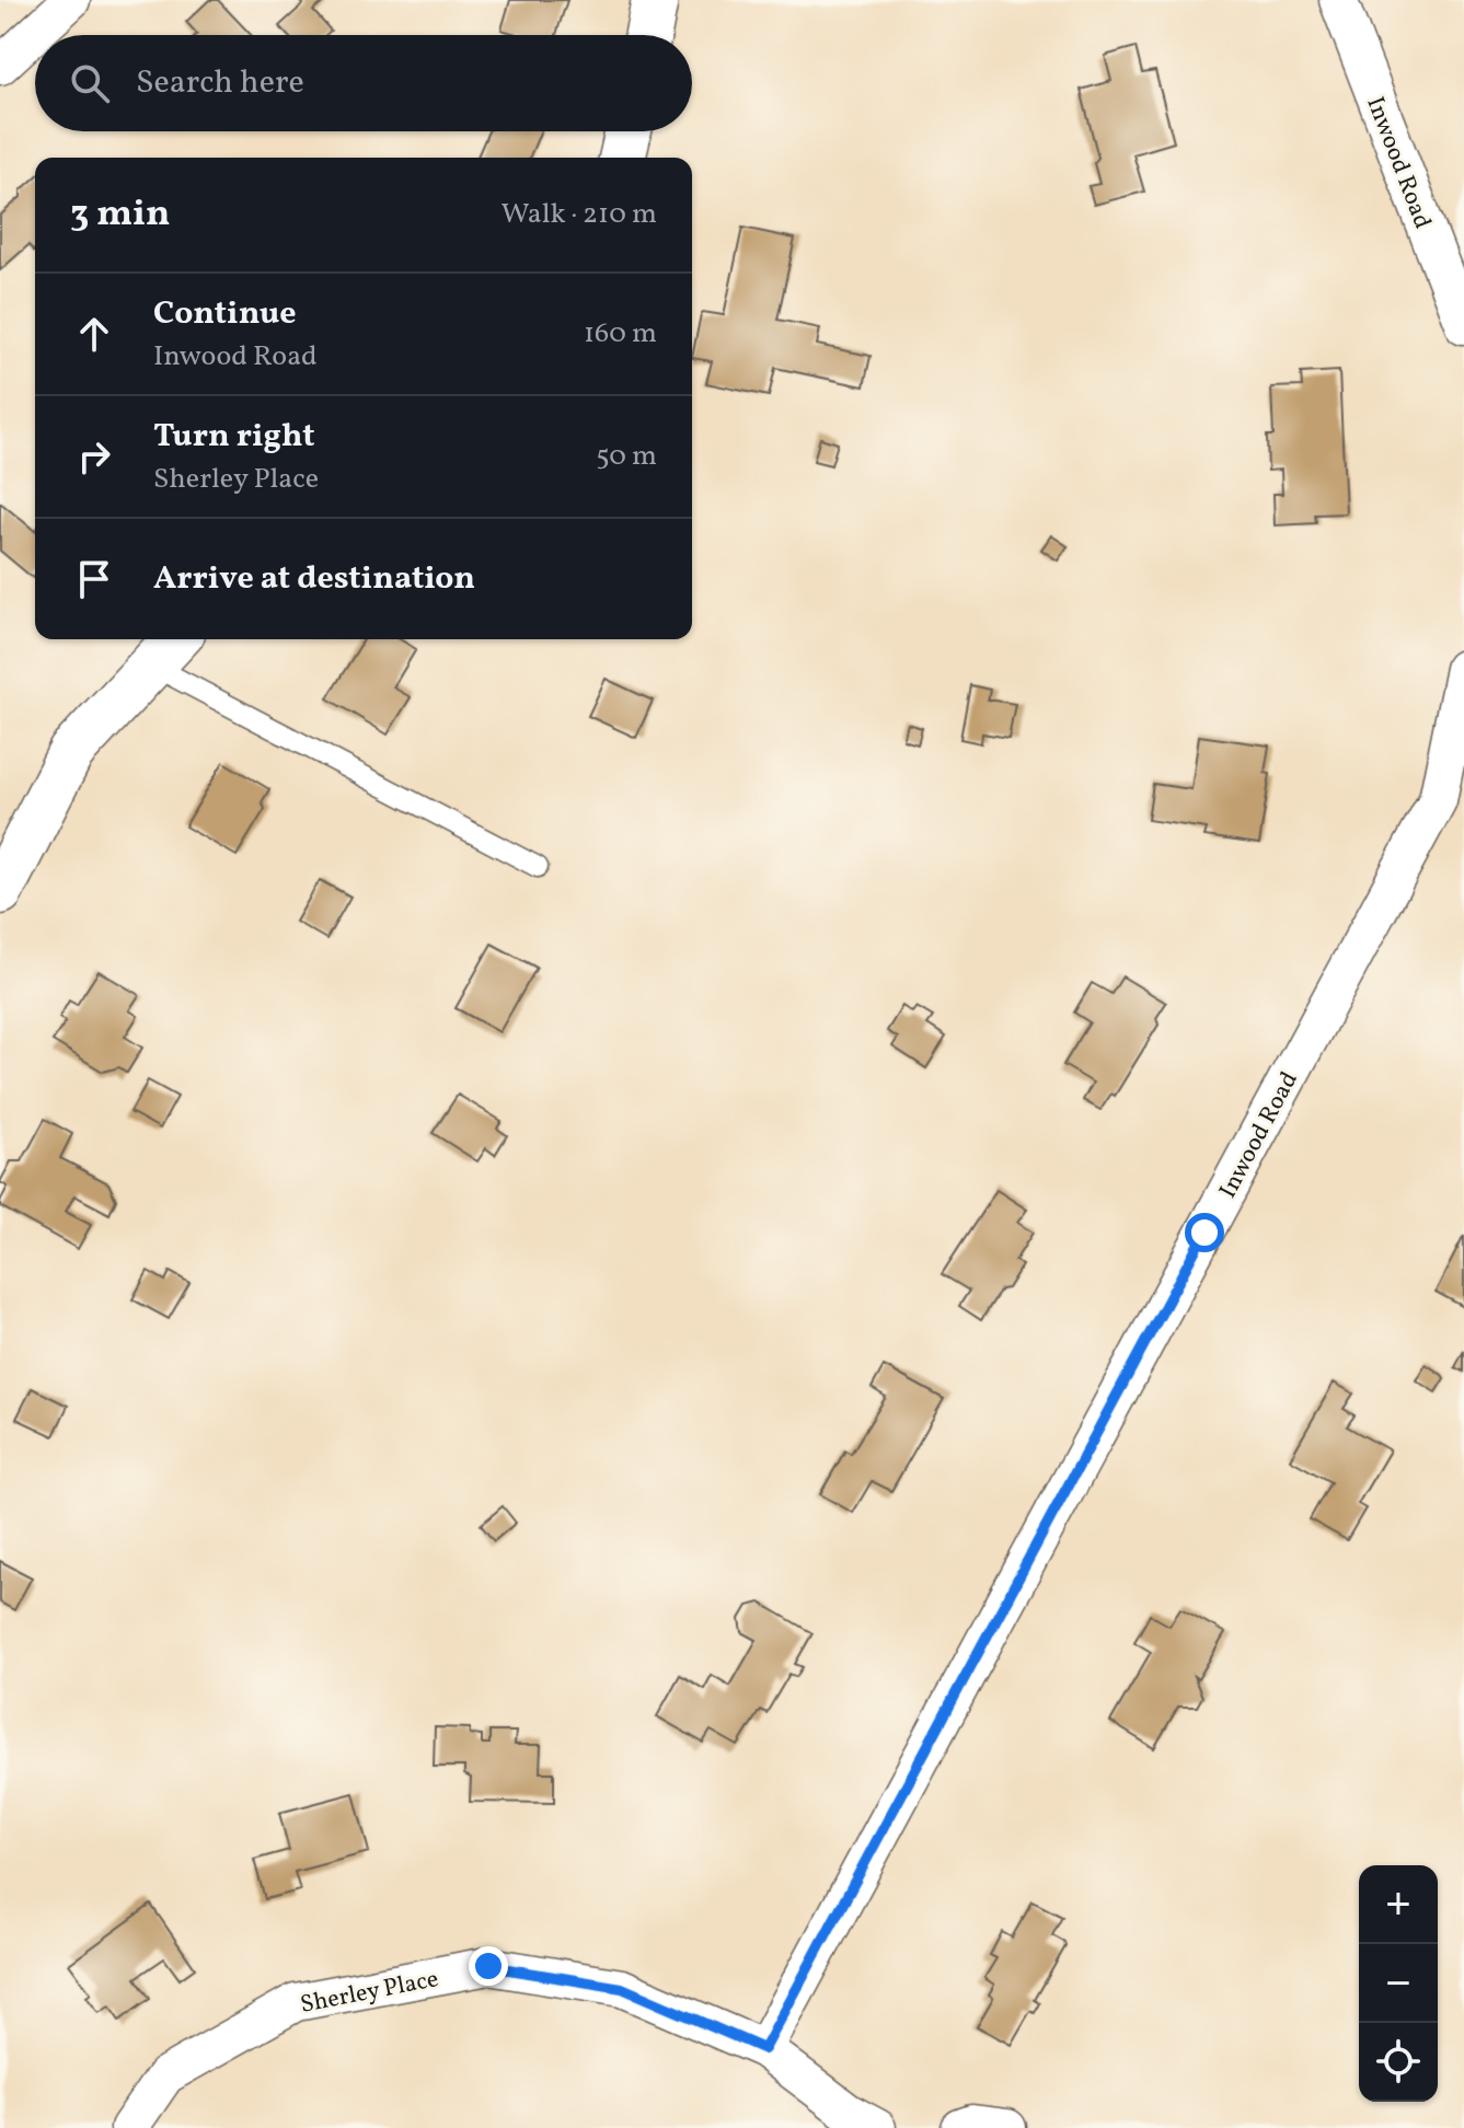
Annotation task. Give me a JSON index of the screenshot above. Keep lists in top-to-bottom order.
{
  "streets": {
    "street": ["Inwood Road", "Sherley Place"]
  },
  "crossings": [
    ["Inwood Road", "Sherley Place"]
  ],
  "page": {
    "search": "Search here",
    "heading": ["3 min", "Walk · 210 m"],
    "list": [
      ["Continue", "Inwood Road", "160 m"],
      ["Turn right", "Sherley Place", "50 m"],
      "Arrive at destination"
    ],
    "map_buttons": ["+", "−"]
  }
}
